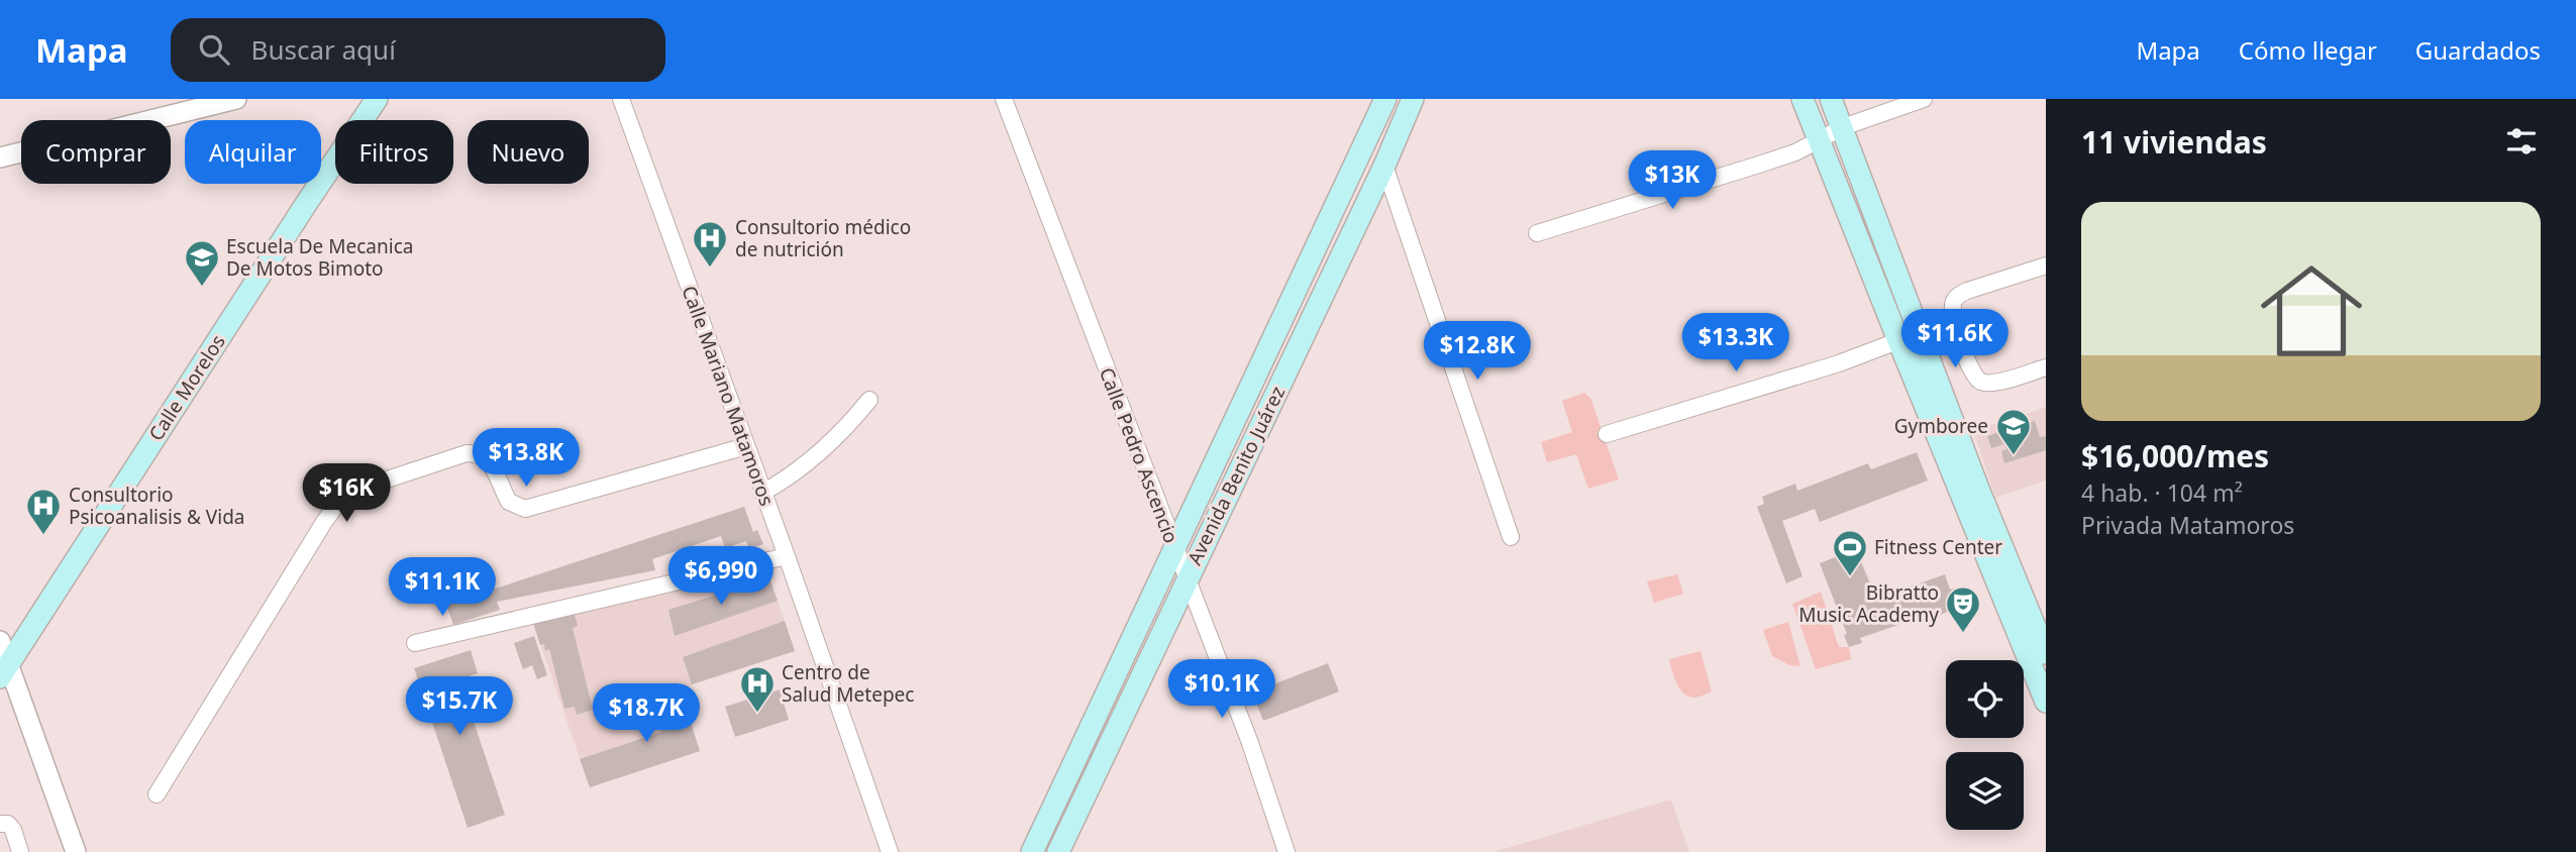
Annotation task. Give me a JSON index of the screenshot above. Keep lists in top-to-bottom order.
{
  "streets": {
    "main road": ["Calle Morelos", "Avenida Benito Juárez"],
    "street": ["Calle Mariano Matamoros", "Calle Pedro Ascencio"]
  },
  "crossings": [
    ["Calle Pedro Ascencio", "Avenida Benito Juárez"]
  ],
  "places": {
    "hospital": ["Consultorio médico de nutrición", "Consultorio Psicoanalisis & Vida", "Centro de Salud Metepec"],
    "school or university": ["Escuela De Mecanica De Motos Bimoto", "Gymboree"],
    "sports": ["Fitness Center"],
    "theatre": ["Bibratto Music Academy"]
  },
  "page": {
    "header": "Mapa",
    "search": "Buscar aquí",
    "nav": ["Mapa", "Cómo llegar", "Guardados"],
    "heading": "11 viviendas",
    "chip": [
      "Comprar",
      "Alquilar",
      "Filtros",
      "Nuevo"
    ],
    "price": [
      "$13K",
      "$11.6K",
      "$13.3K",
      "$12.8K",
      "$13.8K",
      "$16K",
      "$6,990",
      "$11.1K",
      "$10.1K",
      "$15.7K",
      "$18.7K"
    ],
    "list": [
      {
        "name": "$16,000/mes",
        "note": "4 hab. · 104 m² · Privada Matamoros"
      }
    ]
  }
}
